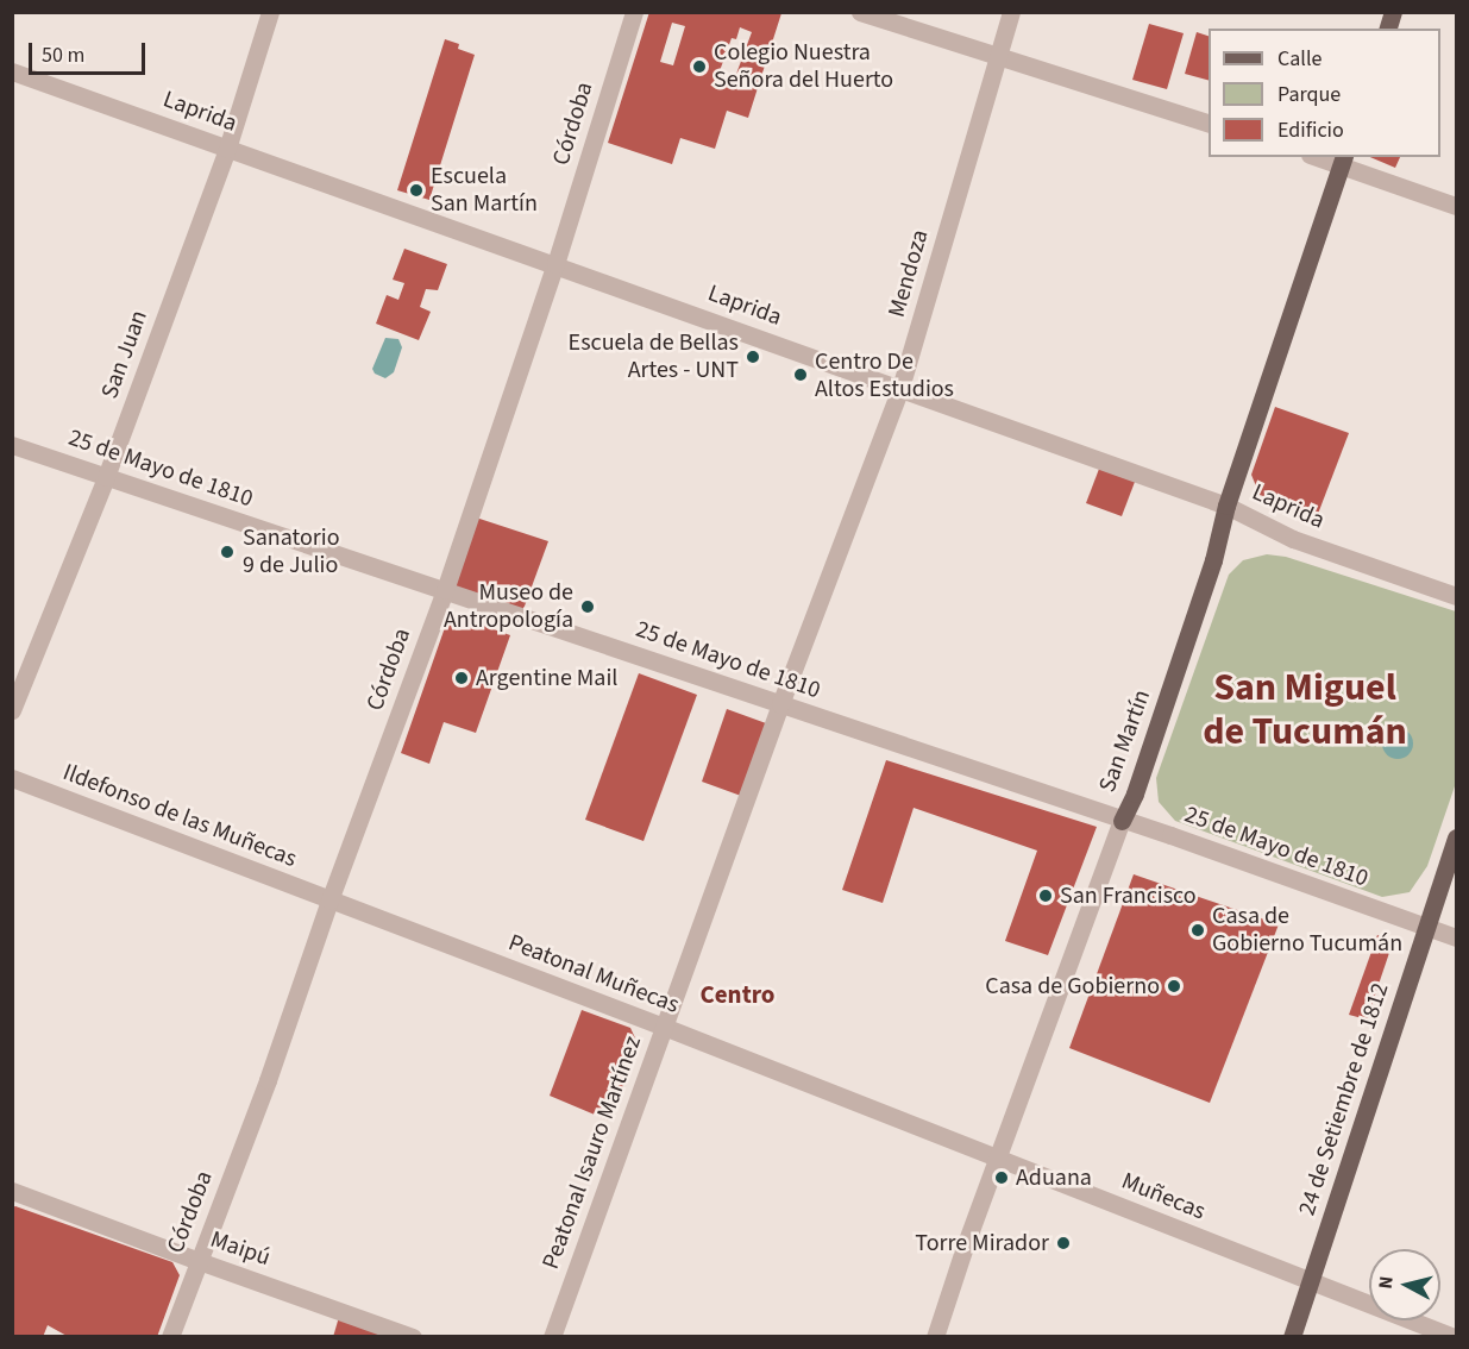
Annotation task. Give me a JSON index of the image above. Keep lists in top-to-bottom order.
{
  "streets": {
    "main road": ["San Martín", "24 de Setiembre de 1812"],
    "street": [
      "Laprida",
      "Córdoba",
      "Mendoza",
      "San Juan",
      "25 de Mayo de 1810",
      "Ildefonso de las Muñecas",
      "Peatonal Muñecas",
      "Peatonal Isauro Martínez",
      "Muñecas",
      "Maipú"
    ]
  },
  "crossings": [
    ["Laprida", "Córdoba"],
    ["Laprida", "Mendoza"],
    ["Laprida", "San Juan"],
    ["Laprida", "San Martín"],
    ["Córdoba", "25 de Mayo de 1810"],
    ["Córdoba", "Ildefonso de las Muñecas"],
    ["Córdoba", "Peatonal Muñecas"],
    ["Córdoba", "Maipú"],
    ["Mendoza", "25 de Mayo de 1810"],
    ["Mendoza", "Peatonal Isauro Martínez"],
    ["San Juan", "25 de Mayo de 1810"],
    ["25 de Mayo de 1810", "San Martín"],
    ["25 de Mayo de 1810", "24 de Setiembre de 1812"],
    ["25 de Mayo de 1810", "Peatonal Isauro Martínez"],
    ["San Martín", "Peatonal Muñecas"],
    ["San Martín", "Muñecas"],
    ["Ildefonso de las Muñecas", "Peatonal Muñecas"],
    ["Peatonal Muñecas", "Peatonal Isauro Martínez"],
    ["Peatonal Muñecas", "Muñecas"],
    ["24 de Setiembre de 1812", "Muñecas"]
  ],
  "districts": ["San Miguel de Tucumán", "Centro"],
  "places": [
    "Colegio Nuestra Señora del Huerto",
    "Escuela San Martín",
    "Escuela de Bellas Artes - UNT",
    "Centro De Altos Estudios",
    "Sanatorio 9 de Julio",
    "Museo de Antropología",
    "Argentine Mail",
    "San Francisco",
    "Casa de Gobierno Tucumán",
    "Casa de Gobierno",
    "Aduana",
    "Torre Mirador"
  ],
  "legend": ["Calle", "Parque", "Edificio"],
  "scale_bar": "50 m",
  "north": "left"
}
